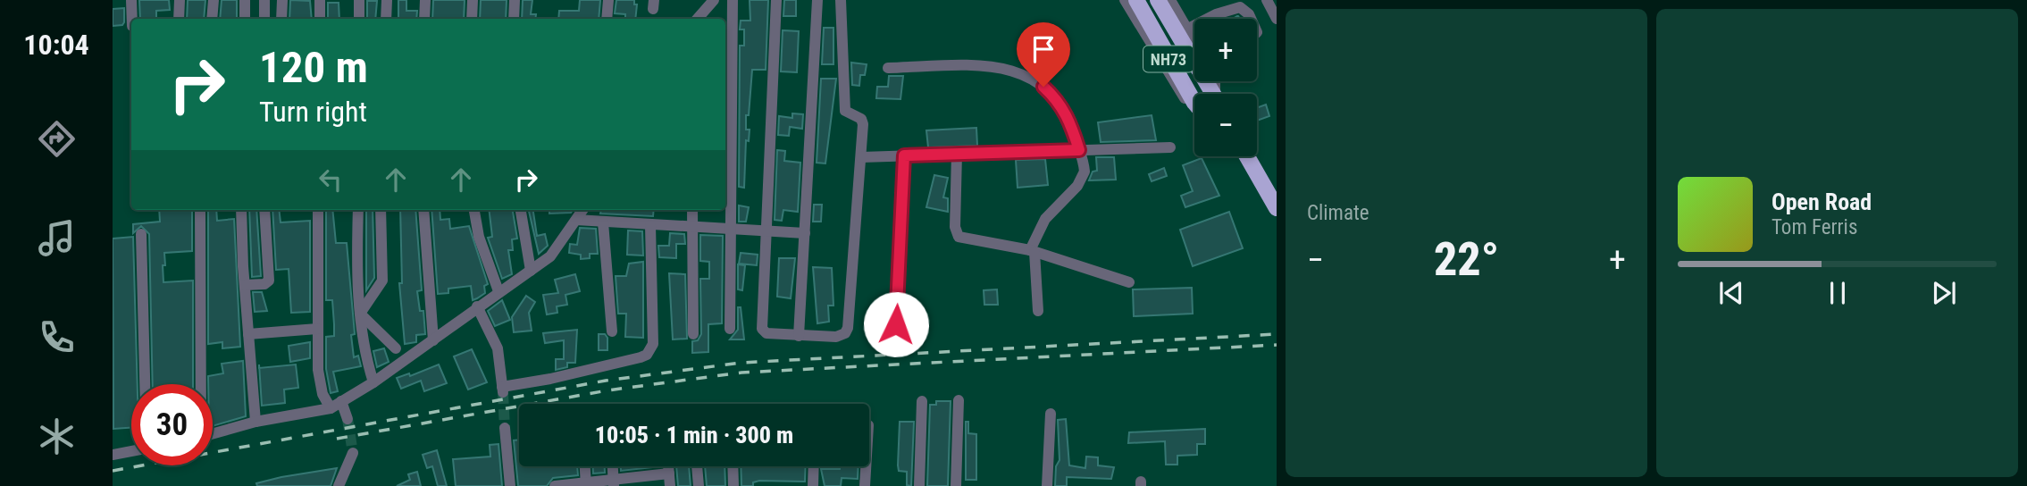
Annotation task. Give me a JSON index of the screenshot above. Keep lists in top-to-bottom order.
{
  "streets": {
    "highway": ["NH73"]
  },
  "page": {
    "tabs": "10:04",
    "tile": "Climate",
    "map_buttons": ["+", "−"],
    "turn": ["120 m", "Turn right"],
    "song": ["Open Road", "Tom Ferris"],
    "heat": ["−", "22°", "+"],
    "limit": "30",
    "trip": "10:05 · 1 min · 300 m"
  }
}
